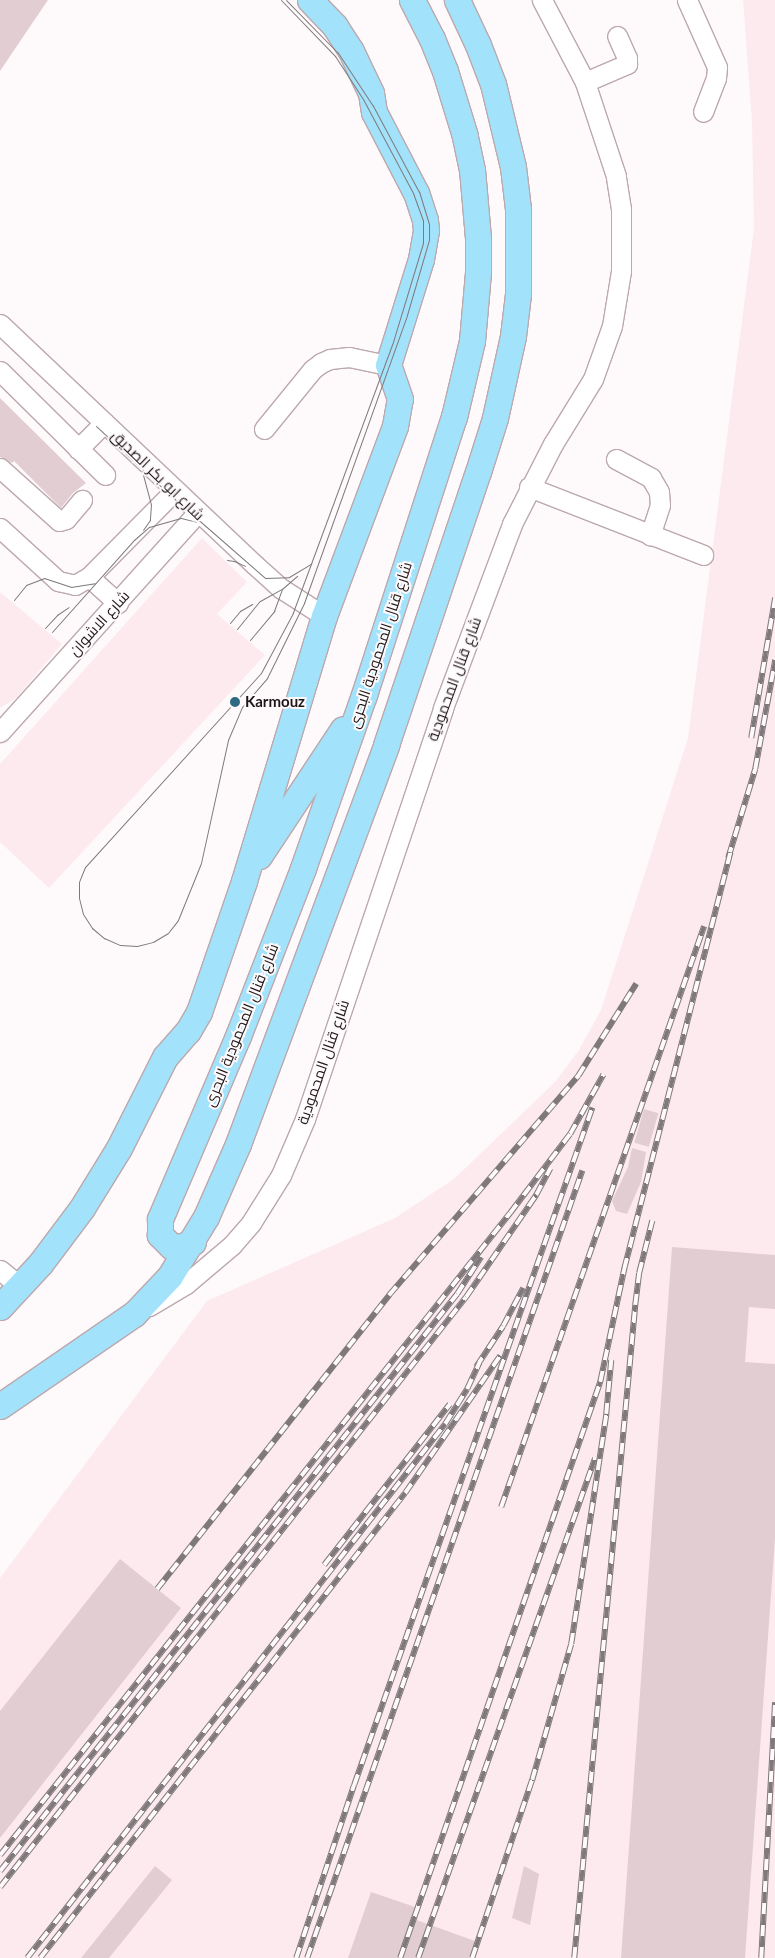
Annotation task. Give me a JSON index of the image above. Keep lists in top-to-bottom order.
{
  "streets": {
    "main road": ["شارع قنال المحمودية البحرى"],
    "street": ["شارع ابو بكر الصديق", "شارع الاشوان", "شارع قنال المحمودية"]
  },
  "crossings": [
    ["شارع ابو بكر الصديق", "شارع الاشوان"]
  ],
  "places": ["Karmouz"]
}
